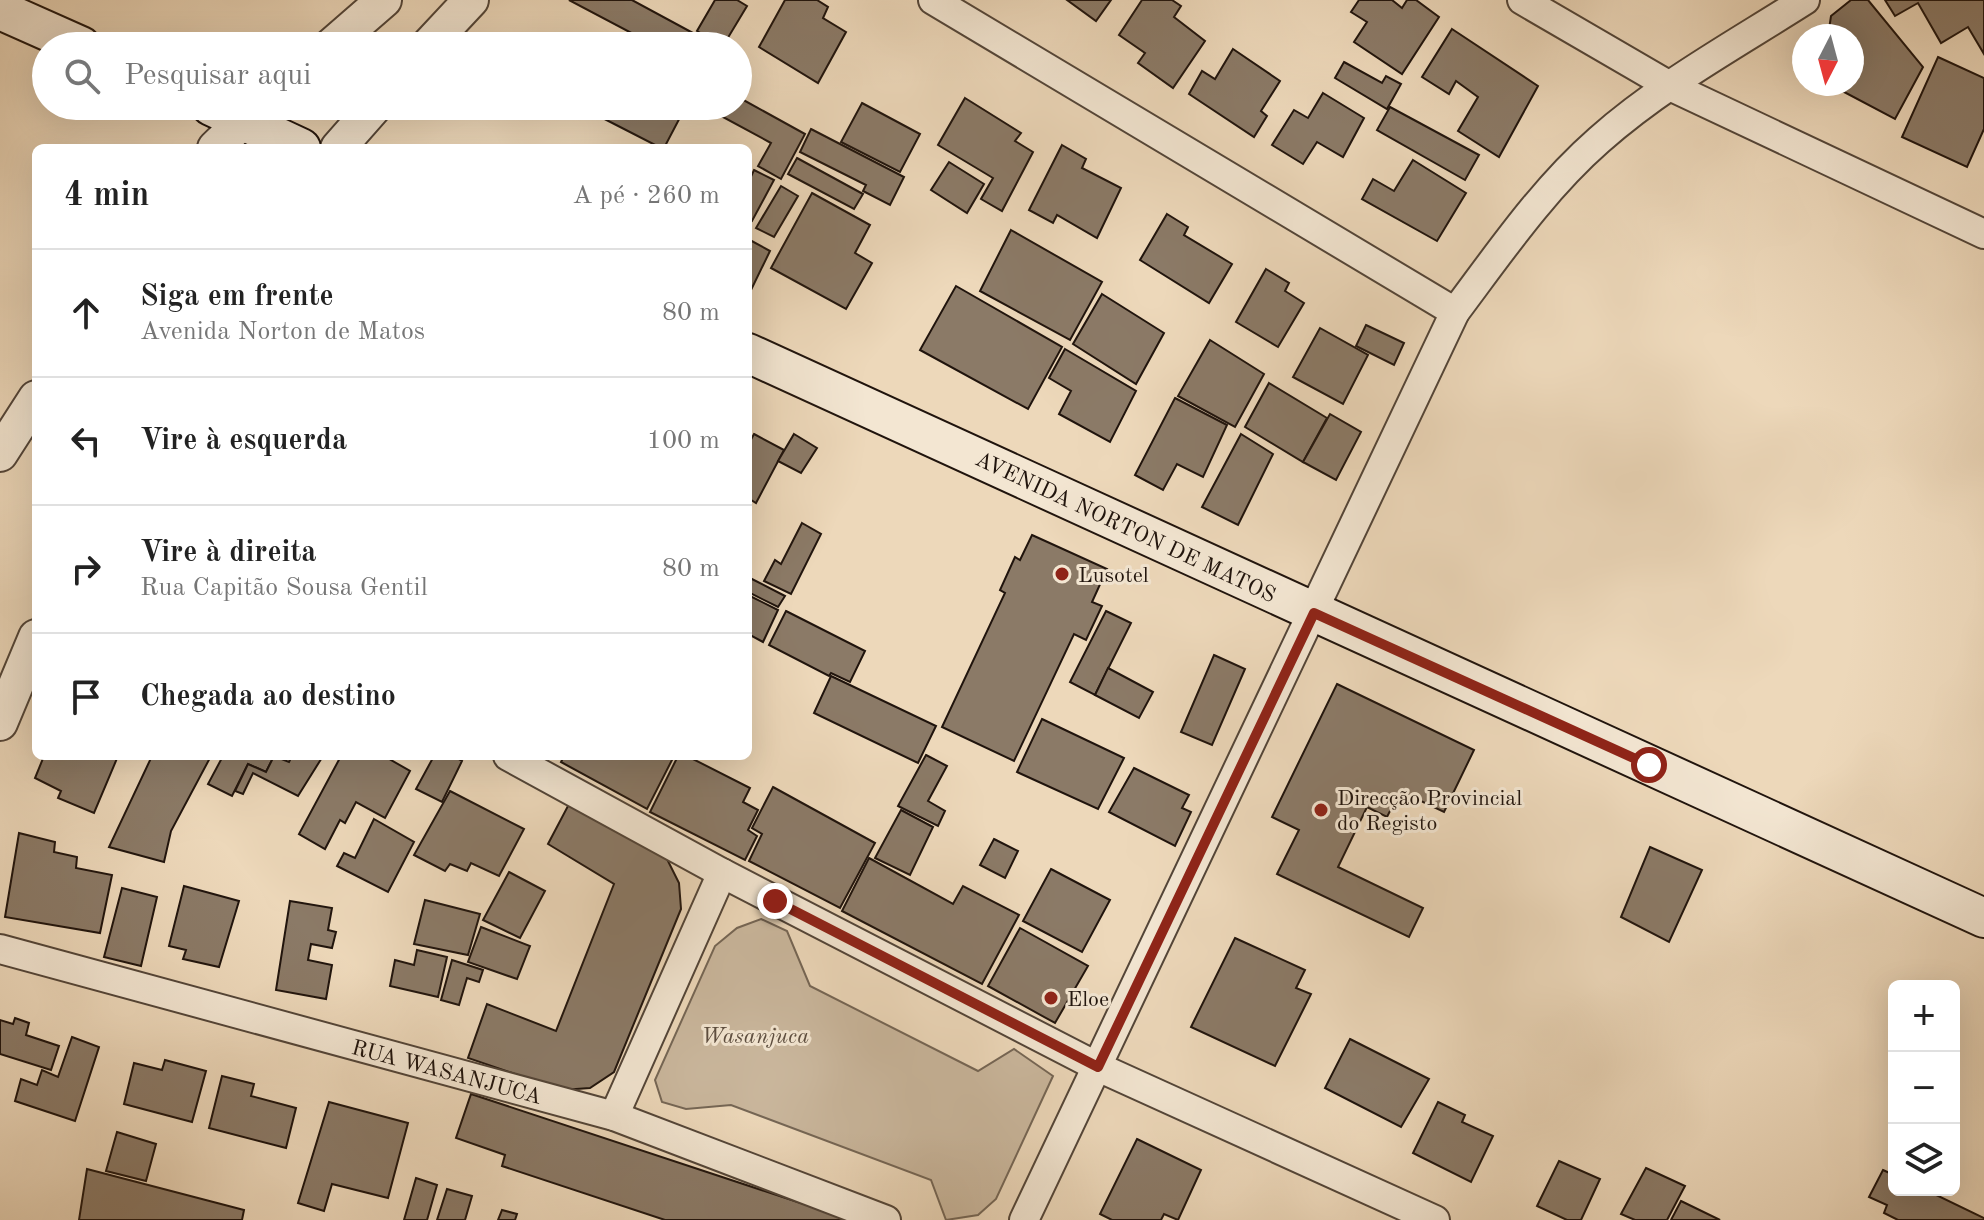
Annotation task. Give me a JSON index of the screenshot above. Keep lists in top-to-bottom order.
{
  "streets": {
    "main road": ["AVENIDA NORTON DE MATOS"],
    "street": ["RUA WASANJUCA"]
  },
  "parks": ["Wasanjuca"],
  "places": ["Lusotel", "Direcção Provincial do Registo", "Eloe"],
  "north": "bottom",
  "page": {
    "search": "Pesquisar aqui",
    "heading": ["4 min", "A pé · 260 m"],
    "list": [
      ["Siga em frente", "Avenida Norton de Matos", "80 m"],
      ["Vire à esquerda", "100 m"],
      ["Vire à direita", "Rua Capitão Sousa Gentil", "80 m"],
      "Chegada ao destino"
    ],
    "map_buttons": ["+", "−"]
  }
}
